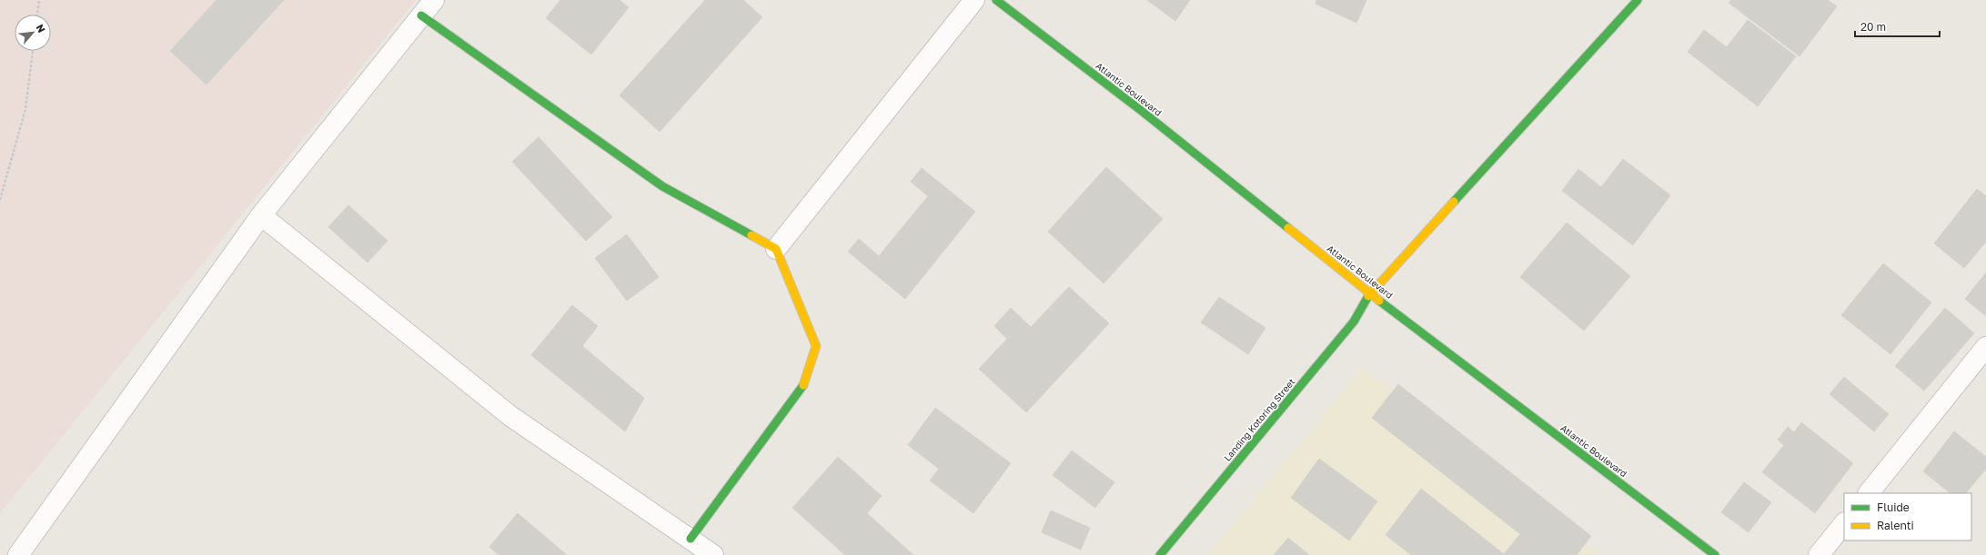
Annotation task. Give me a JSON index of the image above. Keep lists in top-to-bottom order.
{
  "streets": {
    "street": ["Atlantic Boulevard", "Landing Kotoring Street"]
  },
  "crossings": [
    ["Atlantic Boulevard", "Landing Kotoring Street"]
  ],
  "legend": ["Fluide", "Ralenti"],
  "scale_bar": "20 m",
  "north": "top right"
}
